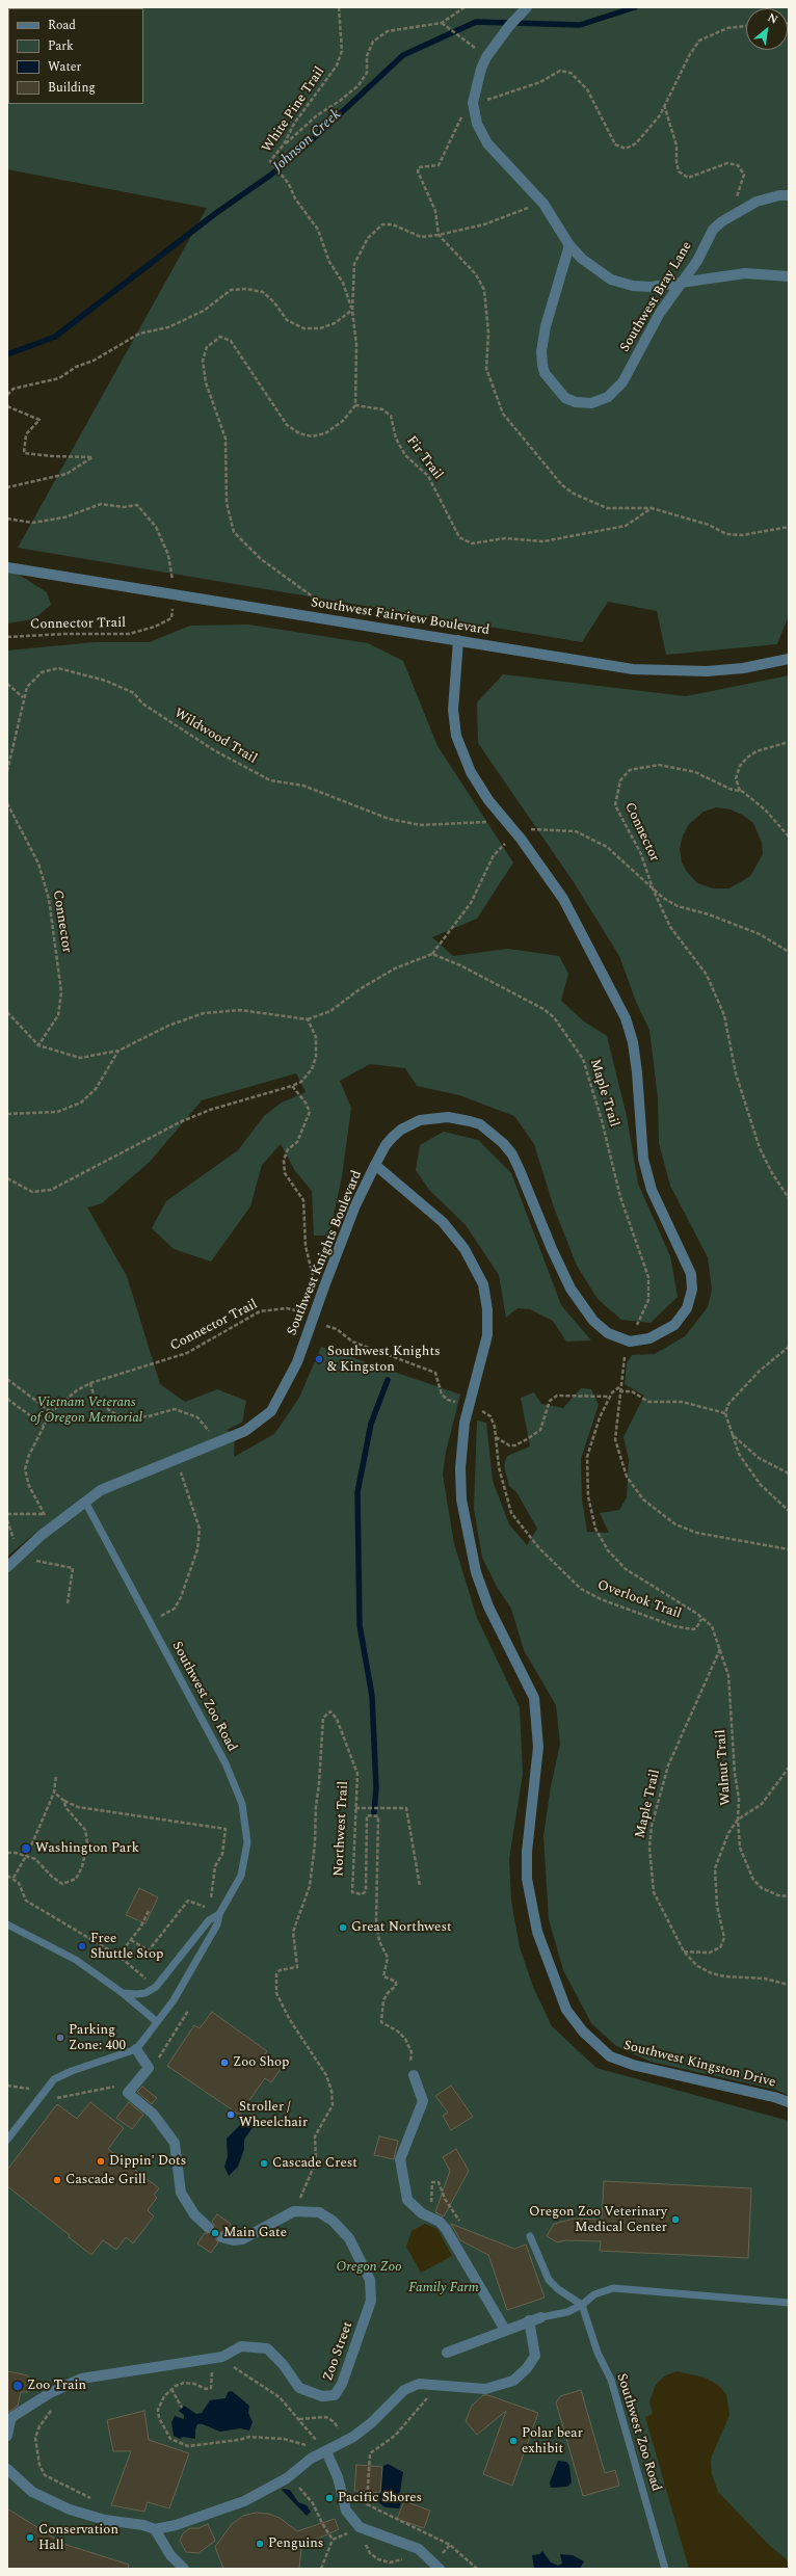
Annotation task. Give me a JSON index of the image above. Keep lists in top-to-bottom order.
{
  "streets": {
    "street": [
      "Southwest Bray Lane",
      "Southwest Fairview Boulevard",
      "Southwest Knights Boulevard",
      "Southwest Kingston Drive",
      "Zoo Street"
    ],
    "lane": ["Southwest Zoo Road"],
    "path": [
      "White Pine Trail",
      "Fir Trail",
      "Connector Trail",
      "Wildwood Trail",
      "Connector",
      "Maple Trail",
      "Overlook Trail",
      "Walnut Trail",
      "Northwest Trail"
    ]
  },
  "crossings": [
    ["Southwest Fairview Boulevard", "Connector Trail"],
    ["Southwest Fairview Boulevard", "Southwest Knights Boulevard"],
    ["Maple Trail", "Walnut Trail"],
    ["Southwest Knights Boulevard", "Southwest Zoo Road"],
    ["Southwest Knights Boulevard", "Southwest Kingston Drive"],
    ["Overlook Trail", "Walnut Trail"],
    ["Northwest Trail", "Zoo Street"]
  ],
  "water": ["Johnson Creek"],
  "parks": ["Vietnam Veterans of Oregon Memorial", "Oregon Zoo", "Family Farm"],
  "places": [
    "Southwest Knights & Kingston",
    "Washington Park",
    "Great Northwest",
    "Free Shuttle Stop",
    "Parking Zone: 400",
    "Zoo Shop",
    "Stroller / Wheelchair",
    "Dippin' Dots",
    "Cascade Crest",
    "Cascade Grill",
    "Oregon Zoo Veterinary Medical Center",
    "Main Gate",
    "Zoo Train",
    "Polar bear exhibit",
    "Pacific Shores",
    "Conservation Hall",
    "Penguins"
  ],
  "legend": [
    "Road",
    "Park",
    "Water",
    "Building"
  ],
  "north": "top right"
}
